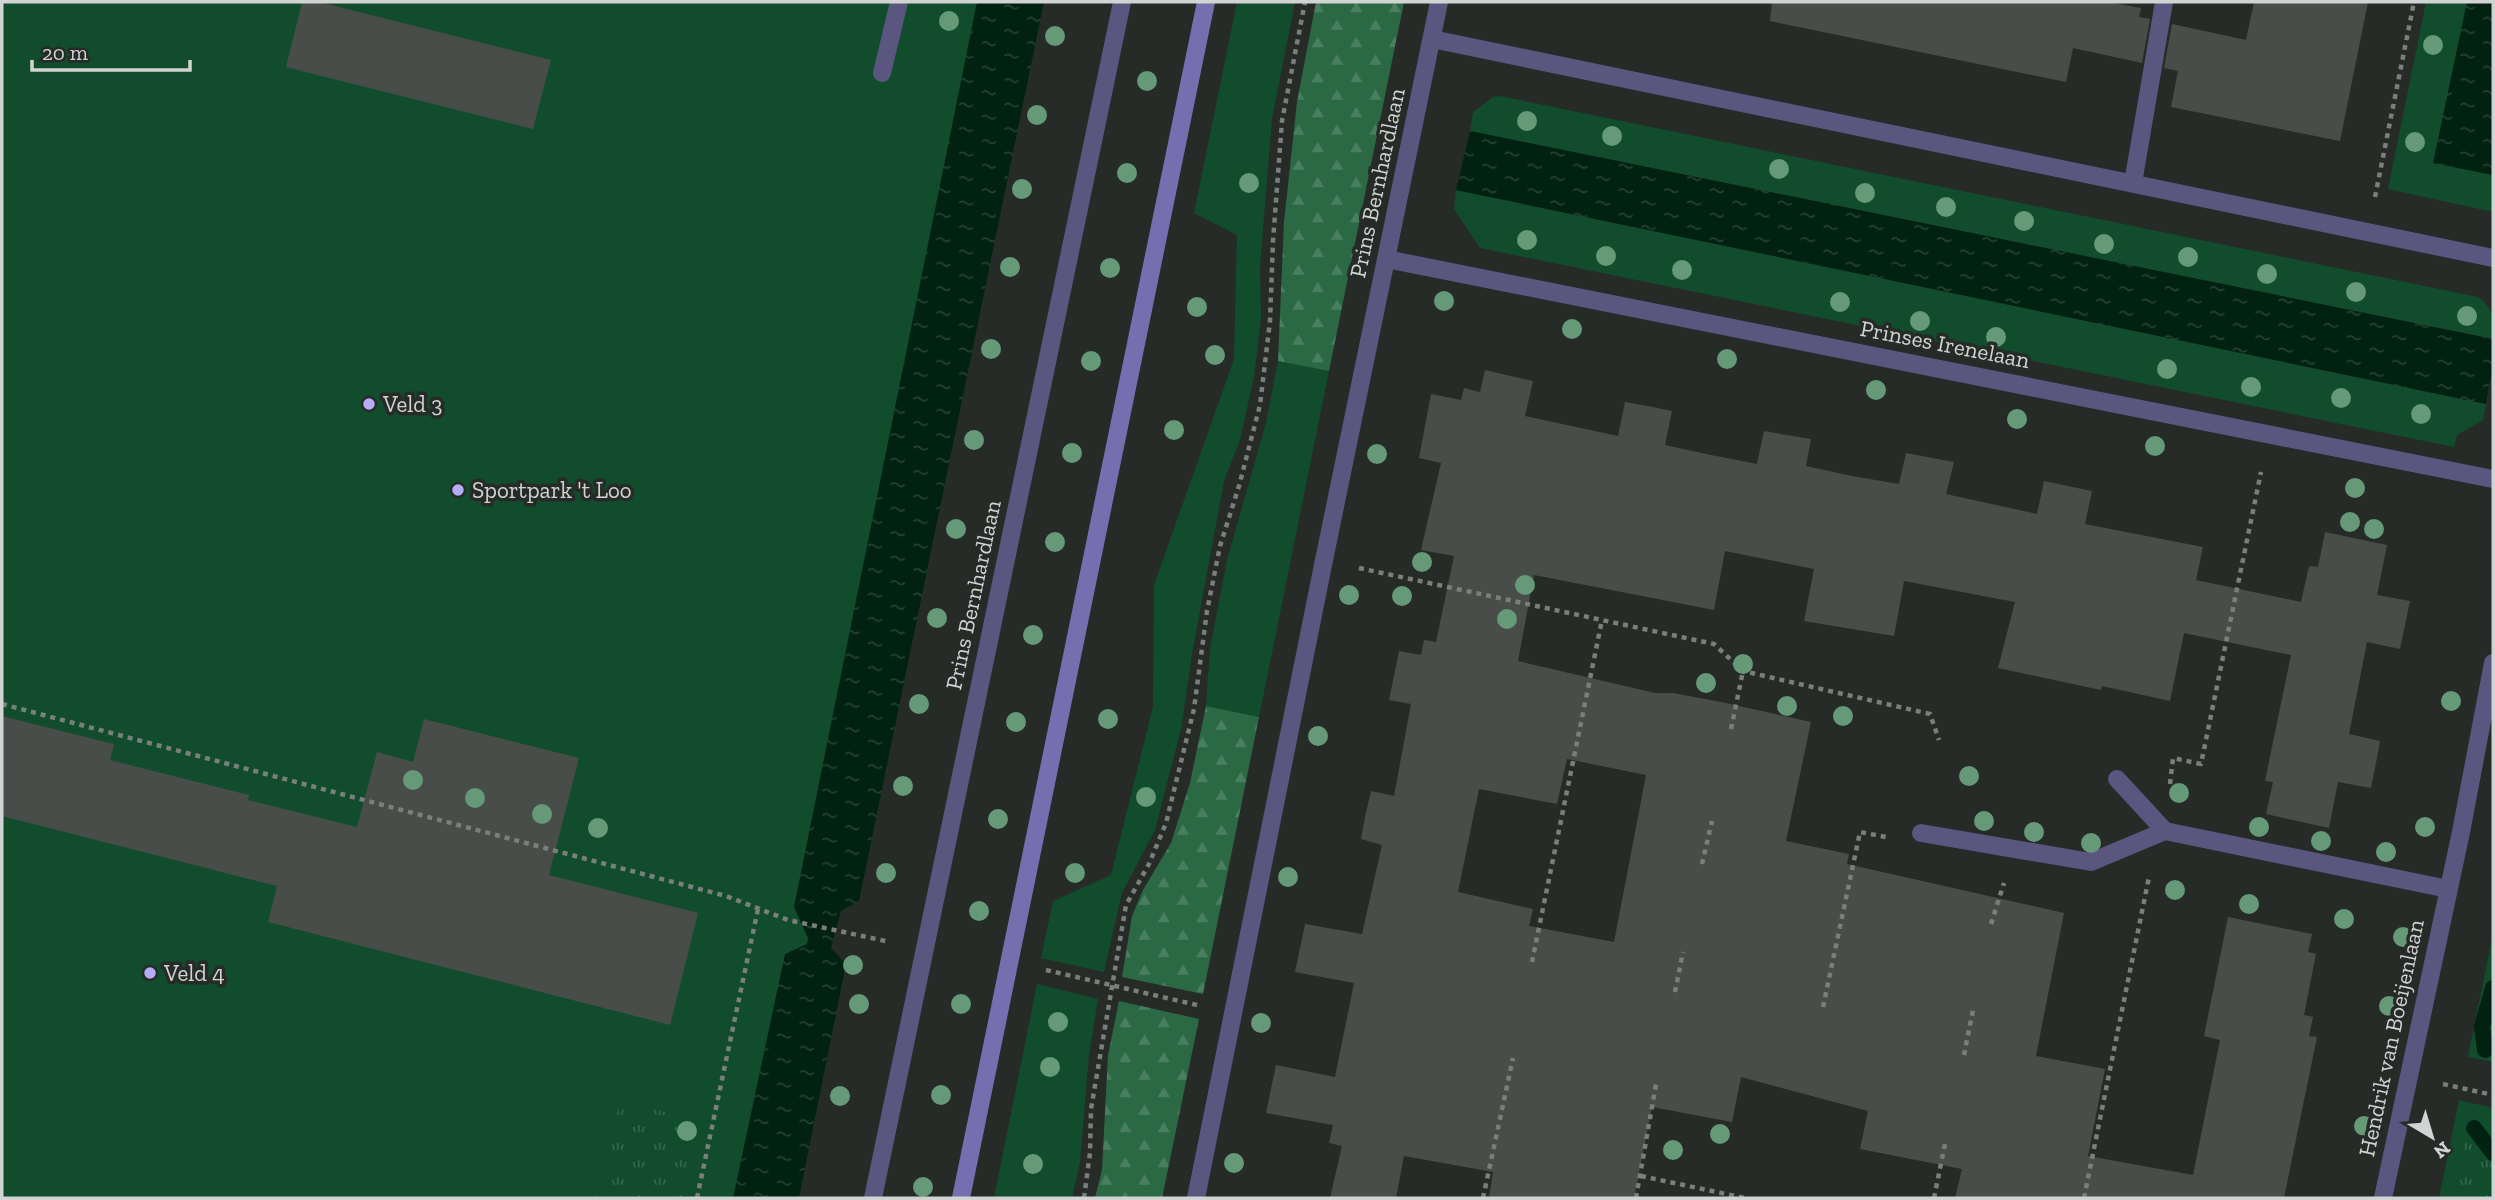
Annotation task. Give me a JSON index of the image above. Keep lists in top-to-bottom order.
{
  "streets": {
    "street": ["Prins Bernhardlaan", "Prinses Irenelaan", "Hendrik van Boeijenlaan"]
  },
  "crossings": [
    ["Prins Bernhardlaan", "Prinses Irenelaan"]
  ],
  "places": ["Veld 3", "Sportpark 't Loo", "Veld 4"],
  "scale_bar": "20 m",
  "north": "bottom right"
}
